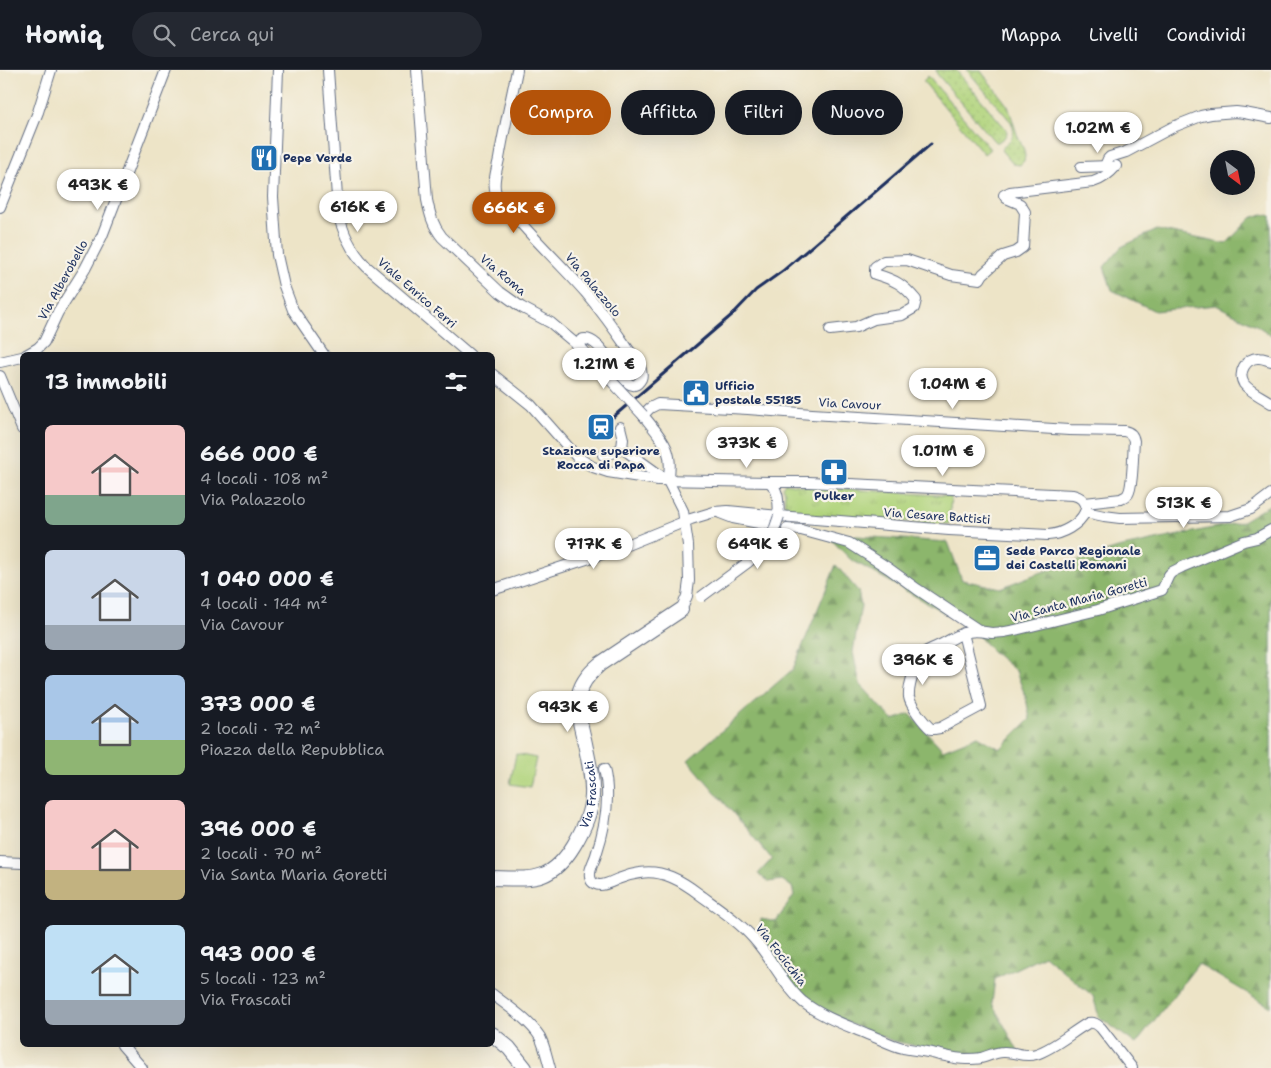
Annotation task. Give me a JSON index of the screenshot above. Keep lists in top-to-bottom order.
{
  "streets": {
    "main road": ["Via Frascati"],
    "street": [
      "Via Roma",
      "Via Alberobello",
      "Via Palazzolo",
      "Viale Enrico Ferri",
      "Via Cavour",
      "Via Cesare Battisti",
      "Via Santa Maria Goretti",
      "Via Focicchia"
    ]
  },
  "crossings": [
    ["Via Roma", "Via Palazzolo"],
    ["Via Roma", "Via Cavour"],
    ["Via Cavour", "Via Cesare Battisti"]
  ],
  "places": {
    "restaurant": ["Pepe Verde"],
    "public building": ["Ufficio postale 55185"],
    "station": ["Stazione superiore Rocca di Papa"],
    "pharmacy": ["Pulker"],
    "office": ["Sede Parco Regionale dei Castelli Romani"]
  },
  "north": "bottom right",
  "page": {
    "header": "Homiq",
    "search": "Cerca qui",
    "nav": ["Mappa", "Livelli", "Condividi"],
    "chip": [
      "Compra",
      "Affitta",
      "Filtri",
      "Nuovo"
    ],
    "price": [
      "1.02M €",
      "493K €",
      "616K €",
      "666K €",
      "1.21M €",
      "1.04M €",
      "373K €",
      "1.01M €",
      "513K €",
      "717K €",
      "649K €",
      "396K €",
      "943K €"
    ],
    "heading": "13 immobili",
    "list": [
      {
        "name": "666 000 €",
        "note": "4 locali · 108 m² · Via Palazzolo"
      },
      {
        "name": "1 040 000 €",
        "note": "4 locali · 144 m² · Via Cavour"
      },
      {
        "name": "373 000 €",
        "note": "2 locali · 72 m² · Piazza della Repubblica"
      },
      {
        "name": "396 000 €",
        "note": "2 locali · 70 m² · Via Santa Maria Goretti"
      },
      {
        "name": "943 000 €",
        "note": "5 locali · 123 m² · Via Frascati"
      }
    ]
  }
}
